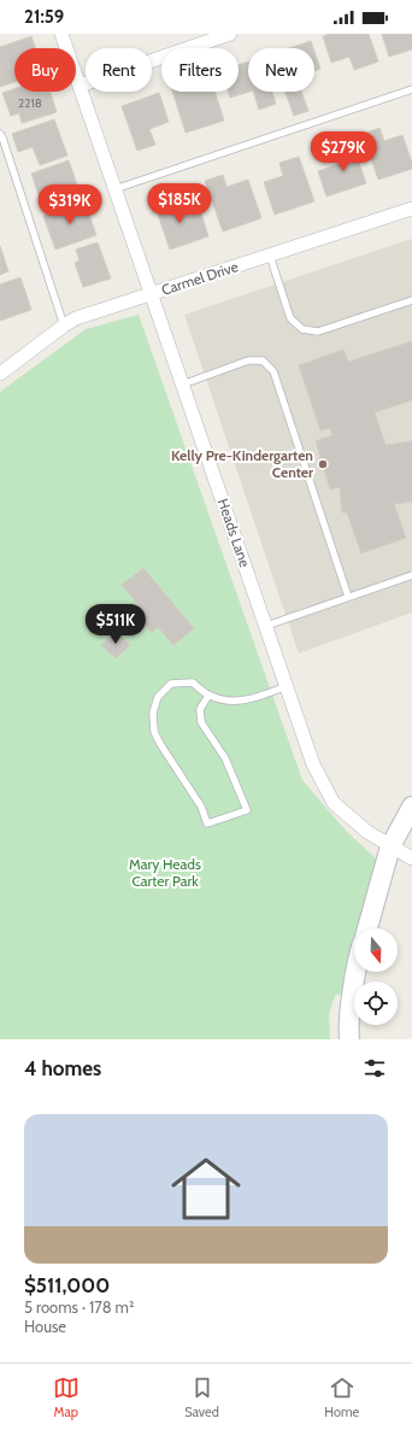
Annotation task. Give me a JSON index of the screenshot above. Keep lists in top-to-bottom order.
{
  "streets": {
    "street": ["Carmel Drive", "Heads Lane"]
  },
  "crossings": [
    ["Carmel Drive", "Heads Lane"]
  ],
  "parks": ["Mary Heads Carter Park"],
  "places": ["Kelly Pre-Kindergarten Center"],
  "house_numbers": ["2218"],
  "north": "bottom",
  "page": {
    "status": "21:59",
    "chip": [
      "Buy",
      "Rent",
      "Filters",
      "New"
    ],
    "price": [
      "$279K",
      "$185K",
      "$319K",
      "$511K"
    ],
    "heading": "4 homes",
    "list": [
      {
        "name": "$511,000",
        "note": "5 rooms · 178 m² · House"
      }
    ],
    "tabs": ["Map", "Saved", "Home"]
  }
}
